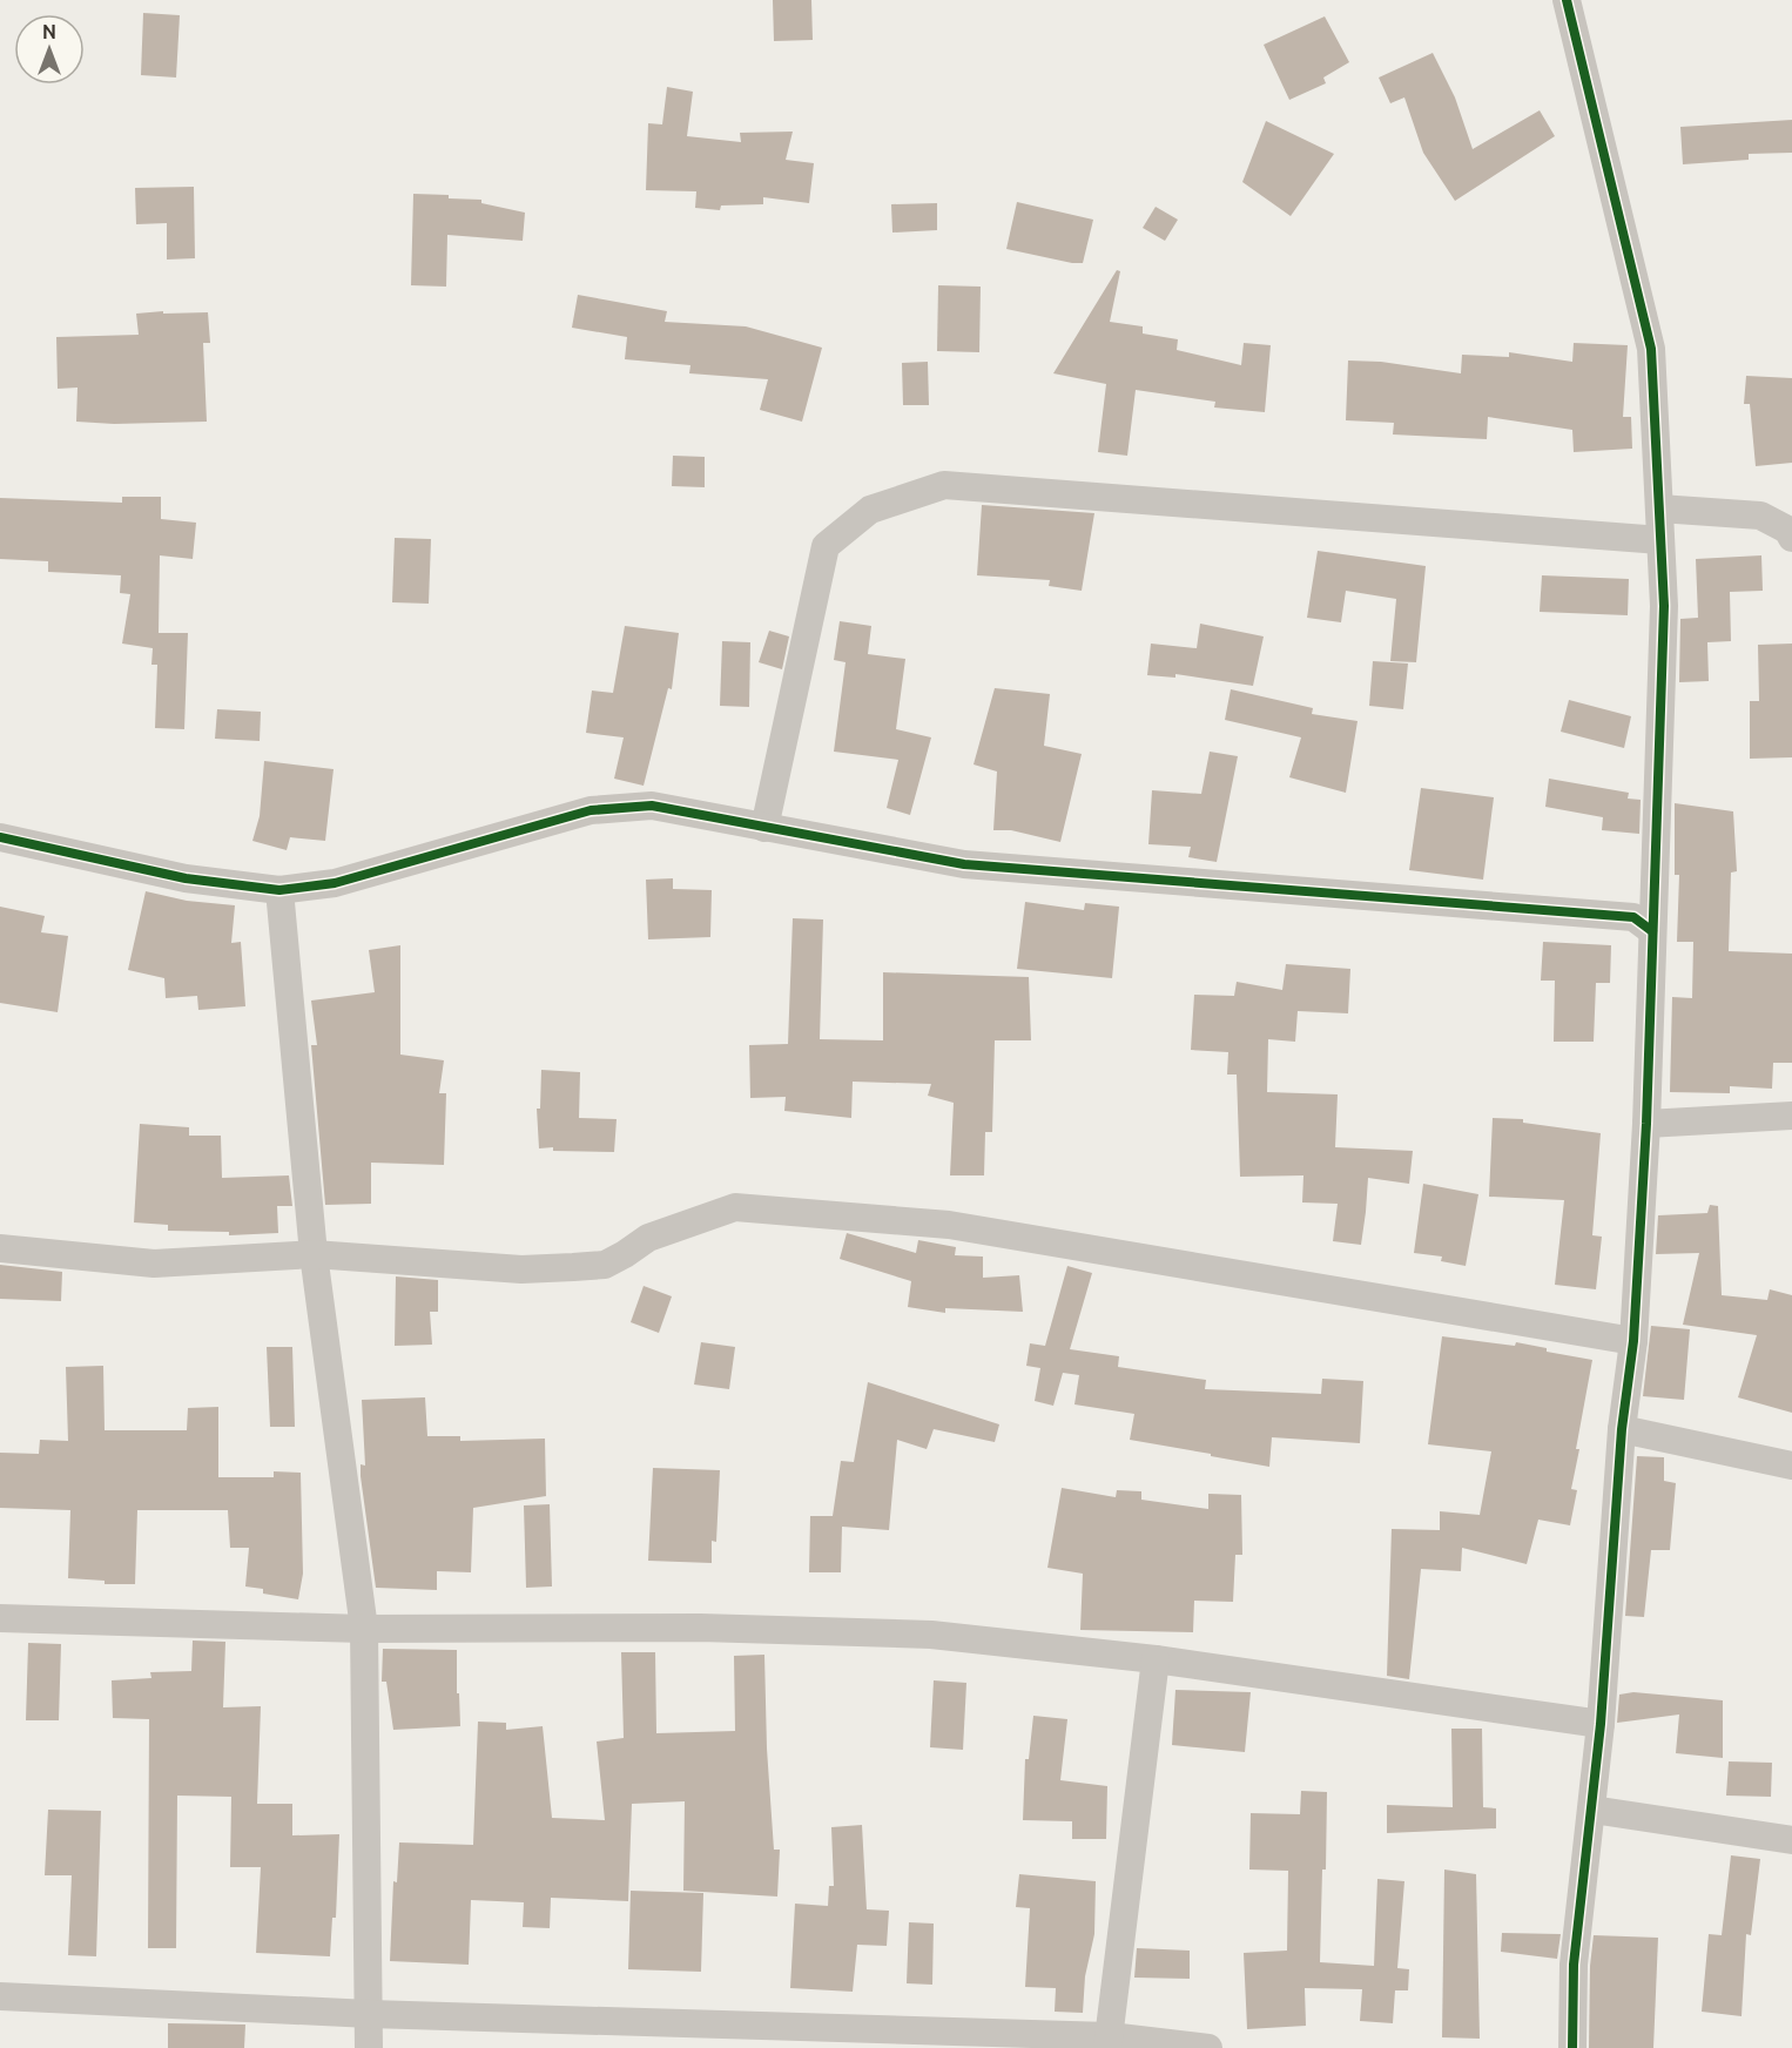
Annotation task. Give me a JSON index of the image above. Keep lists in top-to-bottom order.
{
  "north": "top"
}
